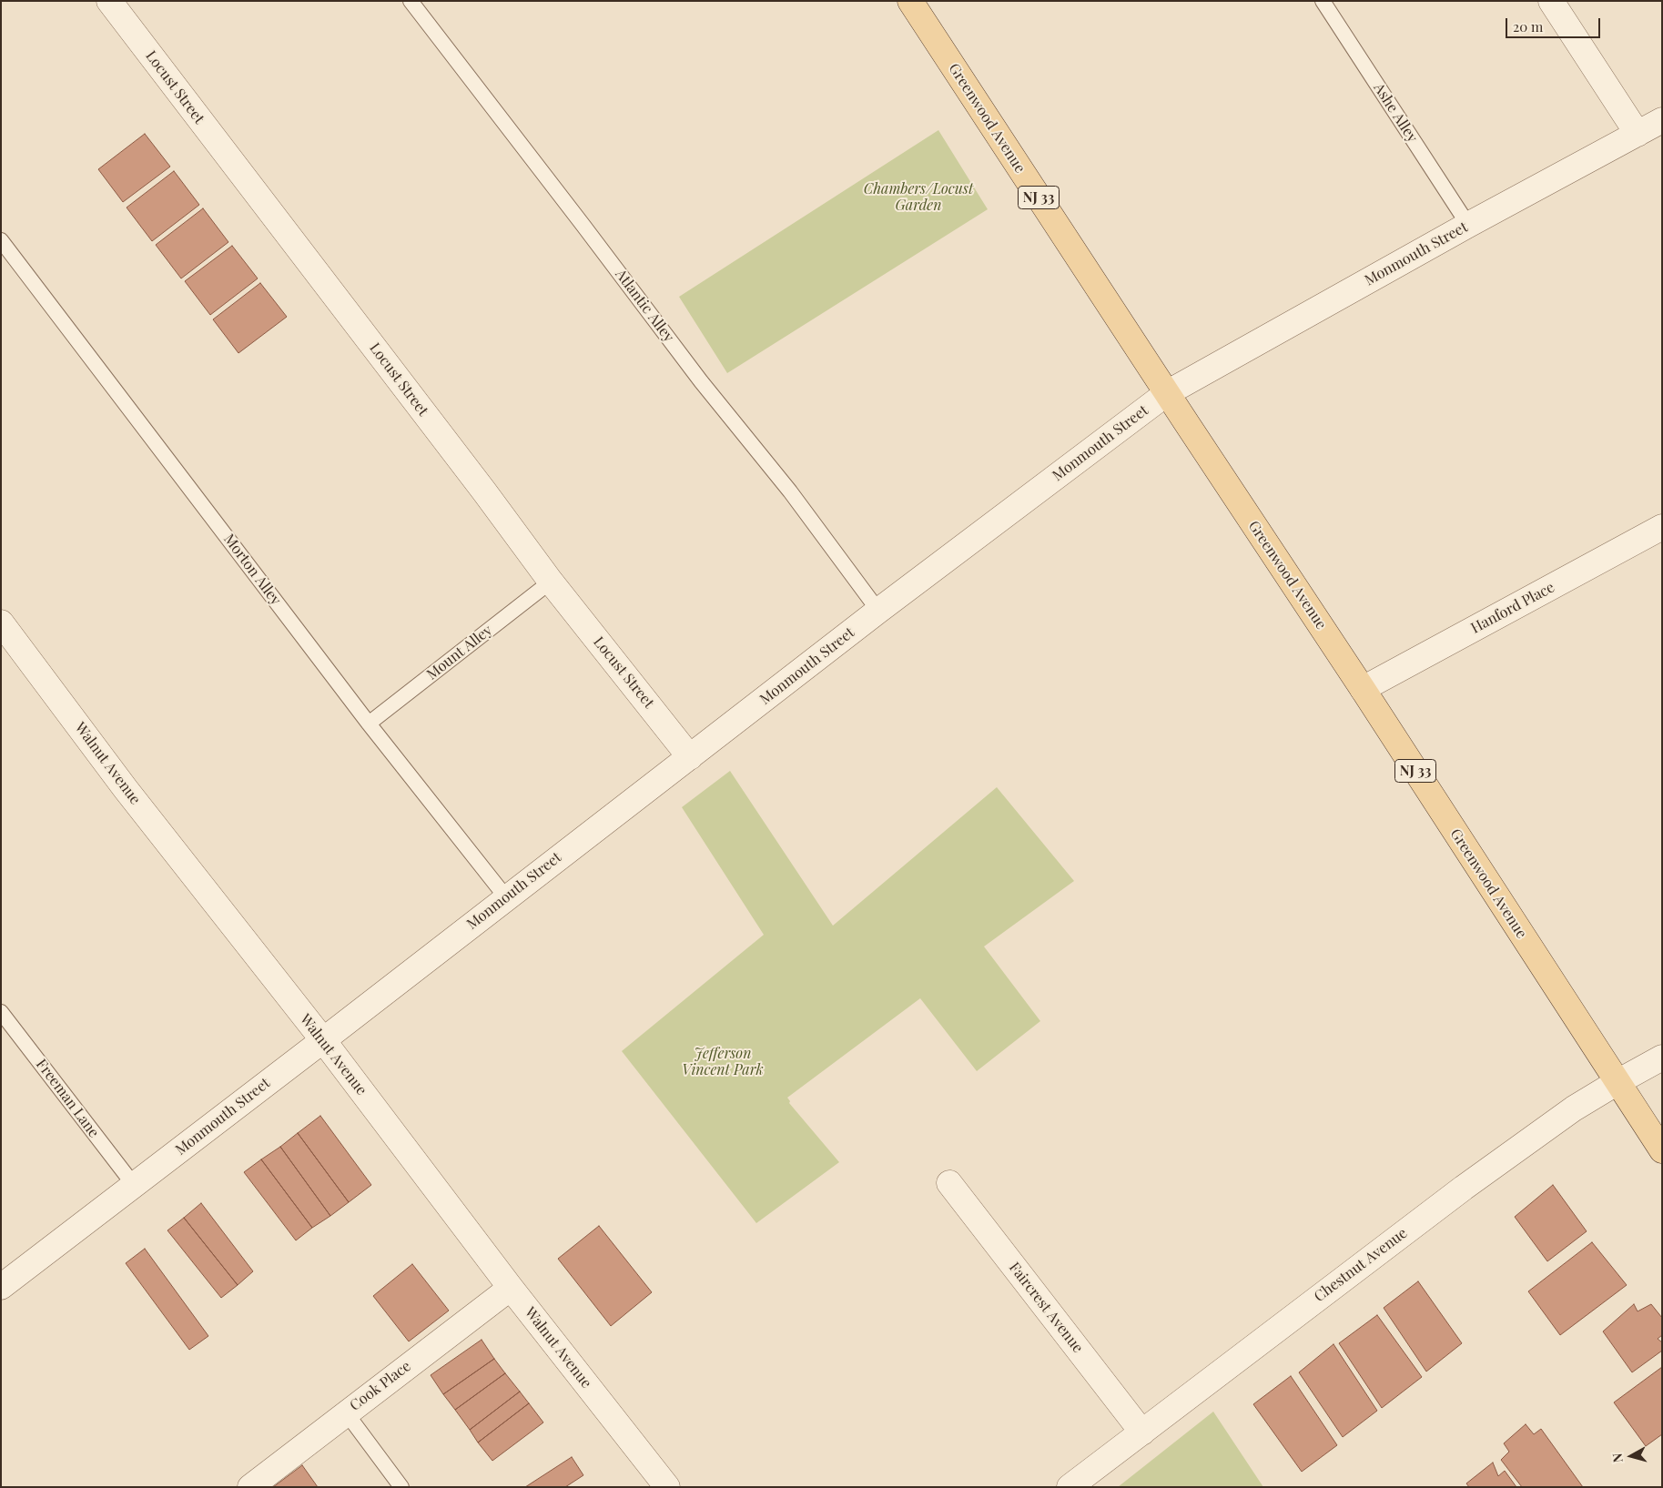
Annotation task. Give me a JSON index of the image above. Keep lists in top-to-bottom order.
{
  "streets": {
    "main road": ["Greenwood Avenue", "NJ 33"],
    "street": [
      "Locust Street",
      "Monmouth Street",
      "Hanford Place",
      "Walnut Avenue",
      "Chestnut Avenue",
      "Faircrest Avenue",
      "Cook Place"
    ],
    "lane": [
      "Ashe Alley",
      "Atlantic Alley",
      "Morton Alley",
      "Mount Alley",
      "Freeman Lane"
    ]
  },
  "crossings": [
    ["Locust Street", "Monmouth Street"],
    ["Locust Street", "Mount Alley"],
    ["Ashe Alley", "Monmouth Street"],
    ["Greenwood Avenue", "Monmouth Street"],
    ["Greenwood Avenue", "Hanford Place"],
    ["Greenwood Avenue", "Chestnut Avenue"],
    ["Monmouth Street", "Atlantic Alley"],
    ["Monmouth Street", "Morton Alley"],
    ["Monmouth Street", "Walnut Avenue"],
    ["Monmouth Street", "Freeman Lane"],
    ["Morton Alley", "Mount Alley"],
    ["Walnut Avenue", "Cook Place"],
    ["Chestnut Avenue", "Faircrest Avenue"]
  ],
  "parks": ["Chambers/Locust Garden", "Jefferson Vincent Park"],
  "scale_bar": "20 m",
  "north": "left"
}
